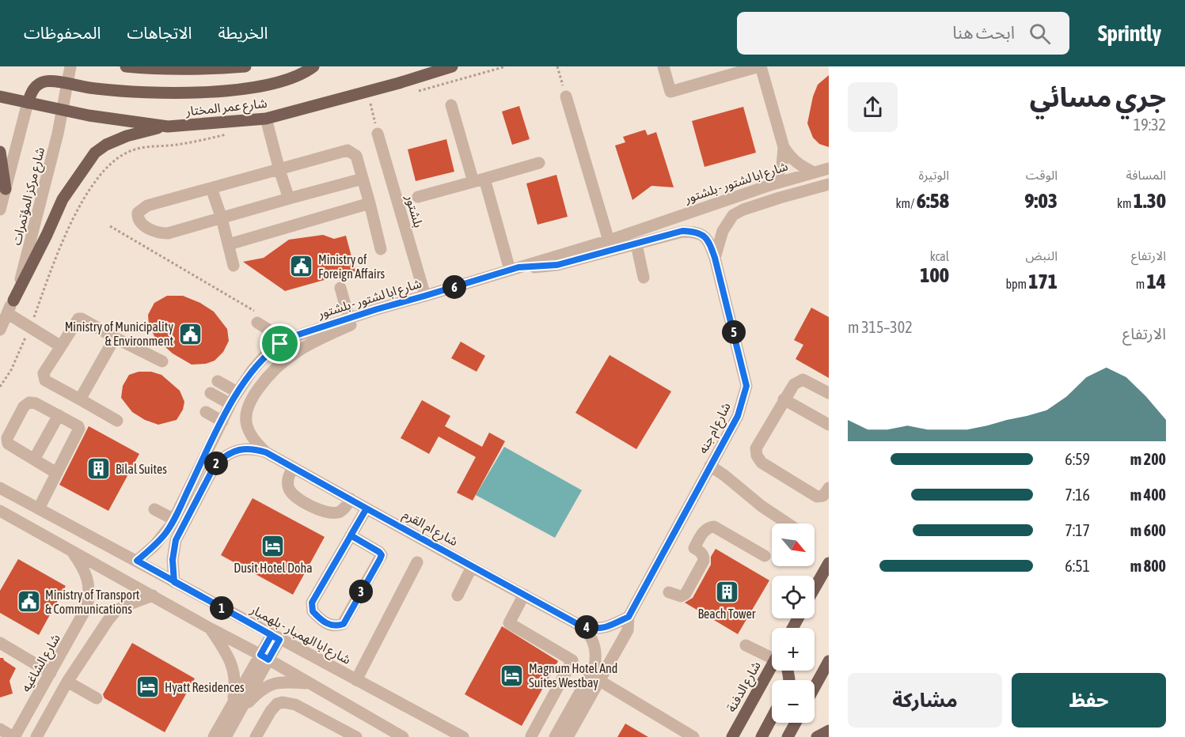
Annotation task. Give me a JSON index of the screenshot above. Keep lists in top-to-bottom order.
{
  "streets": {
    "main road": ["شارع عمر المختار", "شارع الدفنة"],
    "street": [
      "شارع ابا لشتور - بلشتور",
      "شارع مركز المؤتمرات",
      "بلشتور",
      "شارع ام جنه",
      "شارع ام القرم",
      "شارع ابا الهمبار - بلهمبار",
      "شارع الشاغيه"
    ]
  },
  "crossings": [
    ["شارع عمر المختار", "شارع مركز المؤتمرات"],
    ["شارع ابا لشتور - بلشتور", "بلشتور"],
    ["شارع ابا لشتور - بلشتور", "شارع ام جنه"],
    ["شارع ابا لشتور - بلشتور", "شارع ام القرم"],
    ["شارع ابا لشتور - بلشتور", "شارع ابا الهمبار - بلهمبار"],
    ["شارع ام جنه", "شارع ام القرم"],
    ["شارع ام القرم", "شارع ابا الهمبار - بلهمبار"]
  ],
  "places": {
    "public building": ["Ministry of Foreign Affairs", "Ministry of Municipality & Environment", "Ministry of Transport & Communications"],
    "building": ["Bilal Suites", "Beach Tower"],
    "hotel": ["Dusit Hotel Doha", "Magnum Hotel And Suites Westbay", "Hyatt Residences"]
  },
  "north": "bottom right",
  "page": {
    "header": "Sprintly",
    "search": "ابحث هنا",
    "nav": ["الخريطة", "الاتجاهات", "المحفوظات"],
    "heading": ["جري مسائي", "19:32"],
    "stats": [
      ["المسافة", "1.30 km"],
      ["الوقت", "9:03"],
      ["الوتيرة", "6:58 /km"],
      ["الارتفاع", "14 m"],
      ["النبض", "171 bpm"],
      ["kcal", "100"]
    ],
    "pins": [
      "6",
      "5",
      "2",
      "3",
      "1",
      "4"
    ],
    "chart": ["الارتفاع", "302–315 m"],
    "list": [
      {
        "name": "200 m",
        "note": "6:59"
      },
      {
        "name": "400 m",
        "note": "7:16"
      },
      {
        "name": "600 m",
        "note": "7:17"
      },
      {
        "name": "800 m",
        "note": "6:51"
      }
    ],
    "map_buttons": ["+", "−"],
    "buttons": ["حفظ", "مشاركة"]
  }
}
